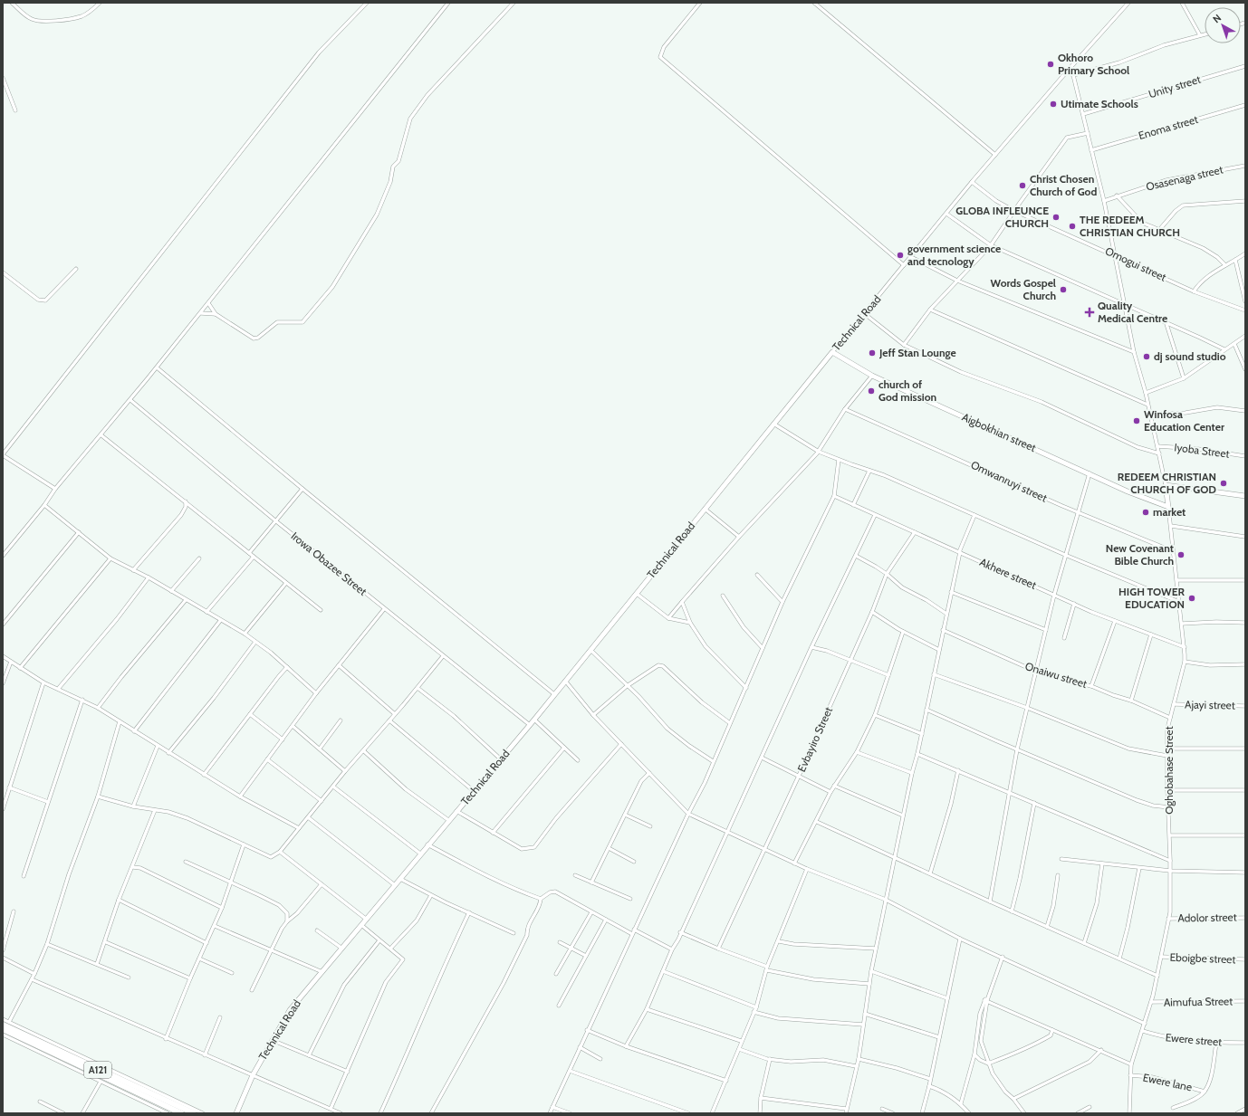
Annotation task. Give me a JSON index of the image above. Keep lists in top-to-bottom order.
{
  "streets": {
    "highway": ["A121"],
    "street": [
      "Unity street",
      "Enoma street",
      "Osasenaga street",
      "Omogui street",
      "Technical Road",
      "Aigbokhian street",
      "Iyoba Street",
      "Omwanruyi street",
      "Irowa Obazee Street",
      "Akhere street",
      "Onaiwu street",
      "Ajayi street",
      "Evbayiro Street",
      "Oghobahase Street",
      "Adolor street",
      "Eboigbe street",
      "Aimufua Street",
      "Ewere street",
      "Ewere lane"
    ]
  },
  "crossings": [
    ["Unity street", "Oghobahase Street"],
    ["Enoma street", "Oghobahase Street"],
    ["Osasenaga street", "Oghobahase Street"],
    ["Omogui street", "Technical Road"],
    ["Omogui street", "Oghobahase Street"],
    ["Technical Road", "Aigbokhian street"],
    ["Technical Road", "Irowa Obazee Street"],
    ["Aigbokhian street", "Oghobahase Street"],
    ["Iyoba Street", "Oghobahase Street"],
    ["Omwanruyi street", "Oghobahase Street"],
    ["Akhere street", "Evbayiro Street"],
    ["Akhere street", "Oghobahase Street"],
    ["Onaiwu street", "Oghobahase Street"],
    ["Ajayi street", "Oghobahase Street"],
    ["Oghobahase Street", "Adolor street"],
    ["Oghobahase Street", "Eboigbe street"],
    ["Oghobahase Street", "Aimufua Street"],
    ["Oghobahase Street", "Ewere street"],
    ["Oghobahase Street", "Ewere lane"],
    ["Ewere street", "Ewere lane"]
  ],
  "places": {
    "other": [
      "Okhoro Primary School",
      "Utimate Schools",
      "Christ Chosen Church of God",
      "GLOBA INFLEUNCE CHURCH",
      "THE REDEEM CHRISTIAN CHURCH",
      "government science and tecnology",
      "Words Gospel Church",
      "Jeff Stan Lounge",
      "dj sound studio",
      "church of God mission",
      "Winfosa Education Center",
      "REDEEM CHRISTIAN CHURCH OF GOD",
      "market",
      "New Covenant Bible Church",
      "HIGH TOWER EDUCATION"
    ],
    "health": ["Quality Medical Centre"]
  },
  "north": "top left"
}
